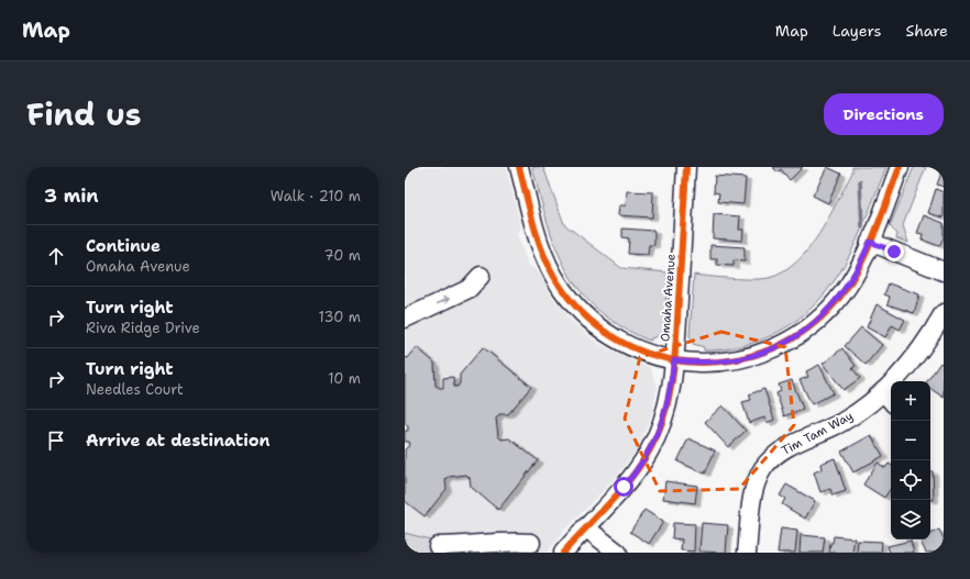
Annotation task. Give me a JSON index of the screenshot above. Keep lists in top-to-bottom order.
{
  "streets": {
    "street": ["Omaha Avenue", "Tim Tam Way"]
  },
  "page": {
    "header": "Map",
    "nav": ["Map", "Layers", "Share"],
    "title": "Find us",
    "buttons": "Directions",
    "heading": ["3 min", "Walk · 210 m"],
    "list": [
      ["Continue", "Omaha Avenue", "70 m"],
      ["Turn right", "Riva Ridge Drive", "130 m"],
      ["Turn right", "Needles Court", "10 m"],
      "Arrive at destination"
    ],
    "map_buttons": ["+", "−"]
  }
}
